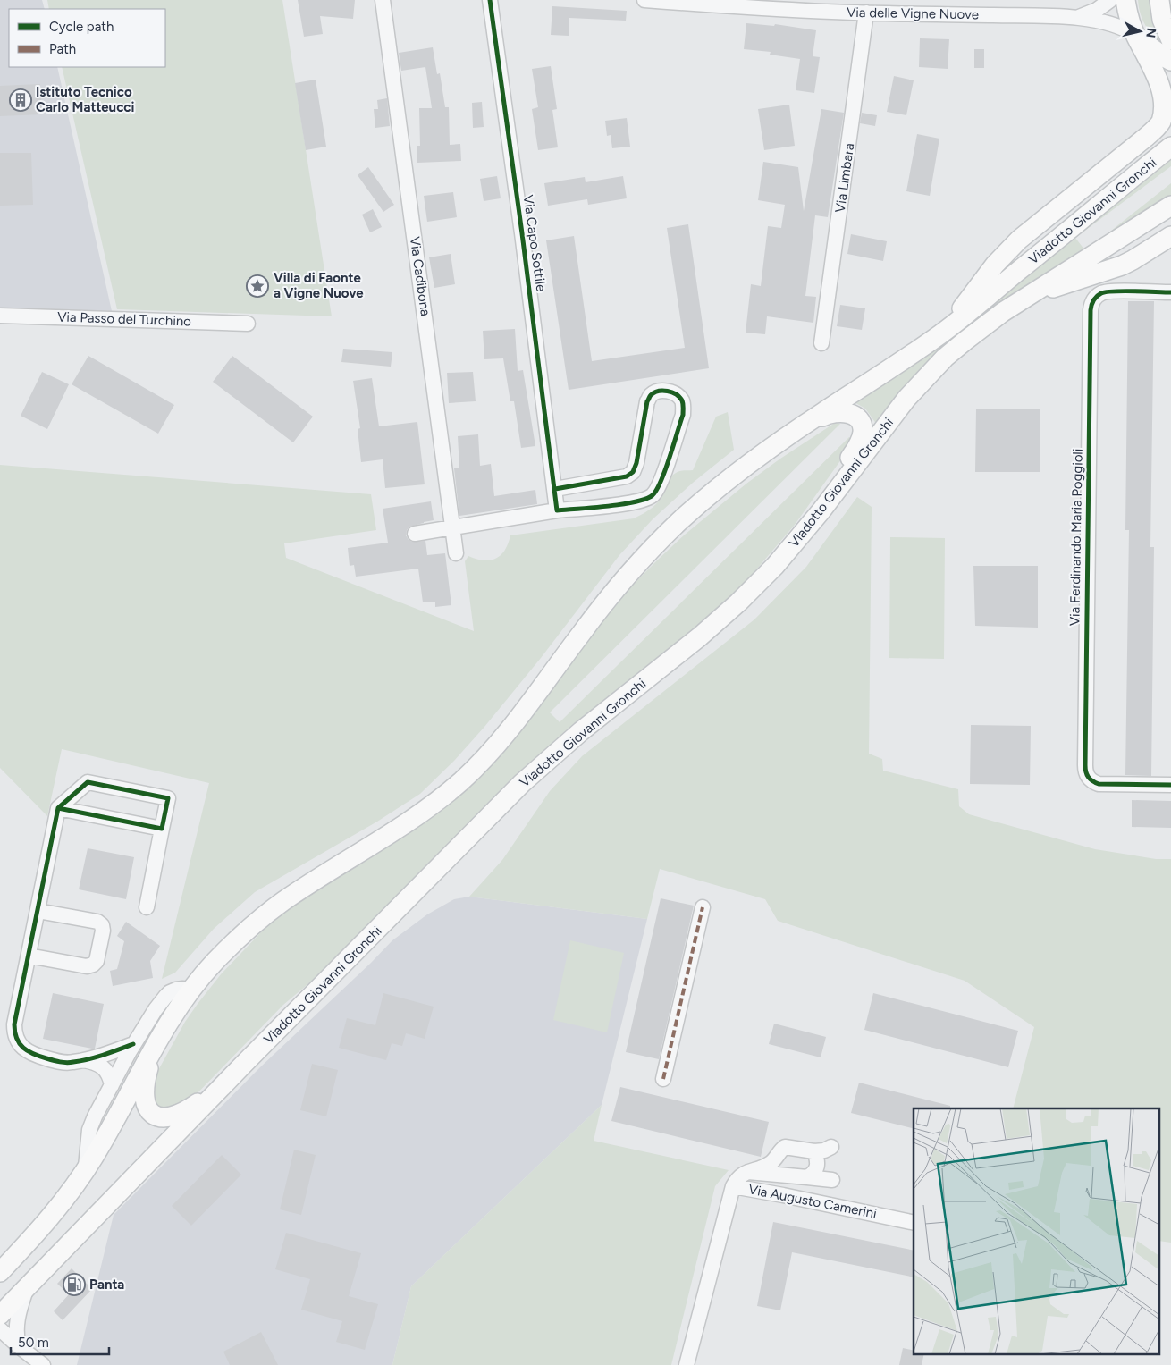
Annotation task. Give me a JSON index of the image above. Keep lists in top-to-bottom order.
{
  "streets": {
    "main road": ["Via delle Vigne Nuove", "Viadotto Giovanni Gronchi"],
    "street": [
      "Via Limbara",
      "Via Capo Sottile",
      "Via Cadibona",
      "Via Passo del Turchino",
      "Via Ferdinando Maria Poggioli",
      "Via Augusto Camerini"
    ]
  },
  "crossings": [
    ["Via delle Vigne Nuove", "Via Limbara"]
  ],
  "places": {
    "building": ["Istituto Tecnico Carlo Matteucci"],
    "place": ["Villa di Faonte a Vigne Nuove"],
    "fuel station": ["Panta"]
  },
  "legend": ["Cycle path", "Path"],
  "scale_bar": "50 m",
  "north": "right"
}
